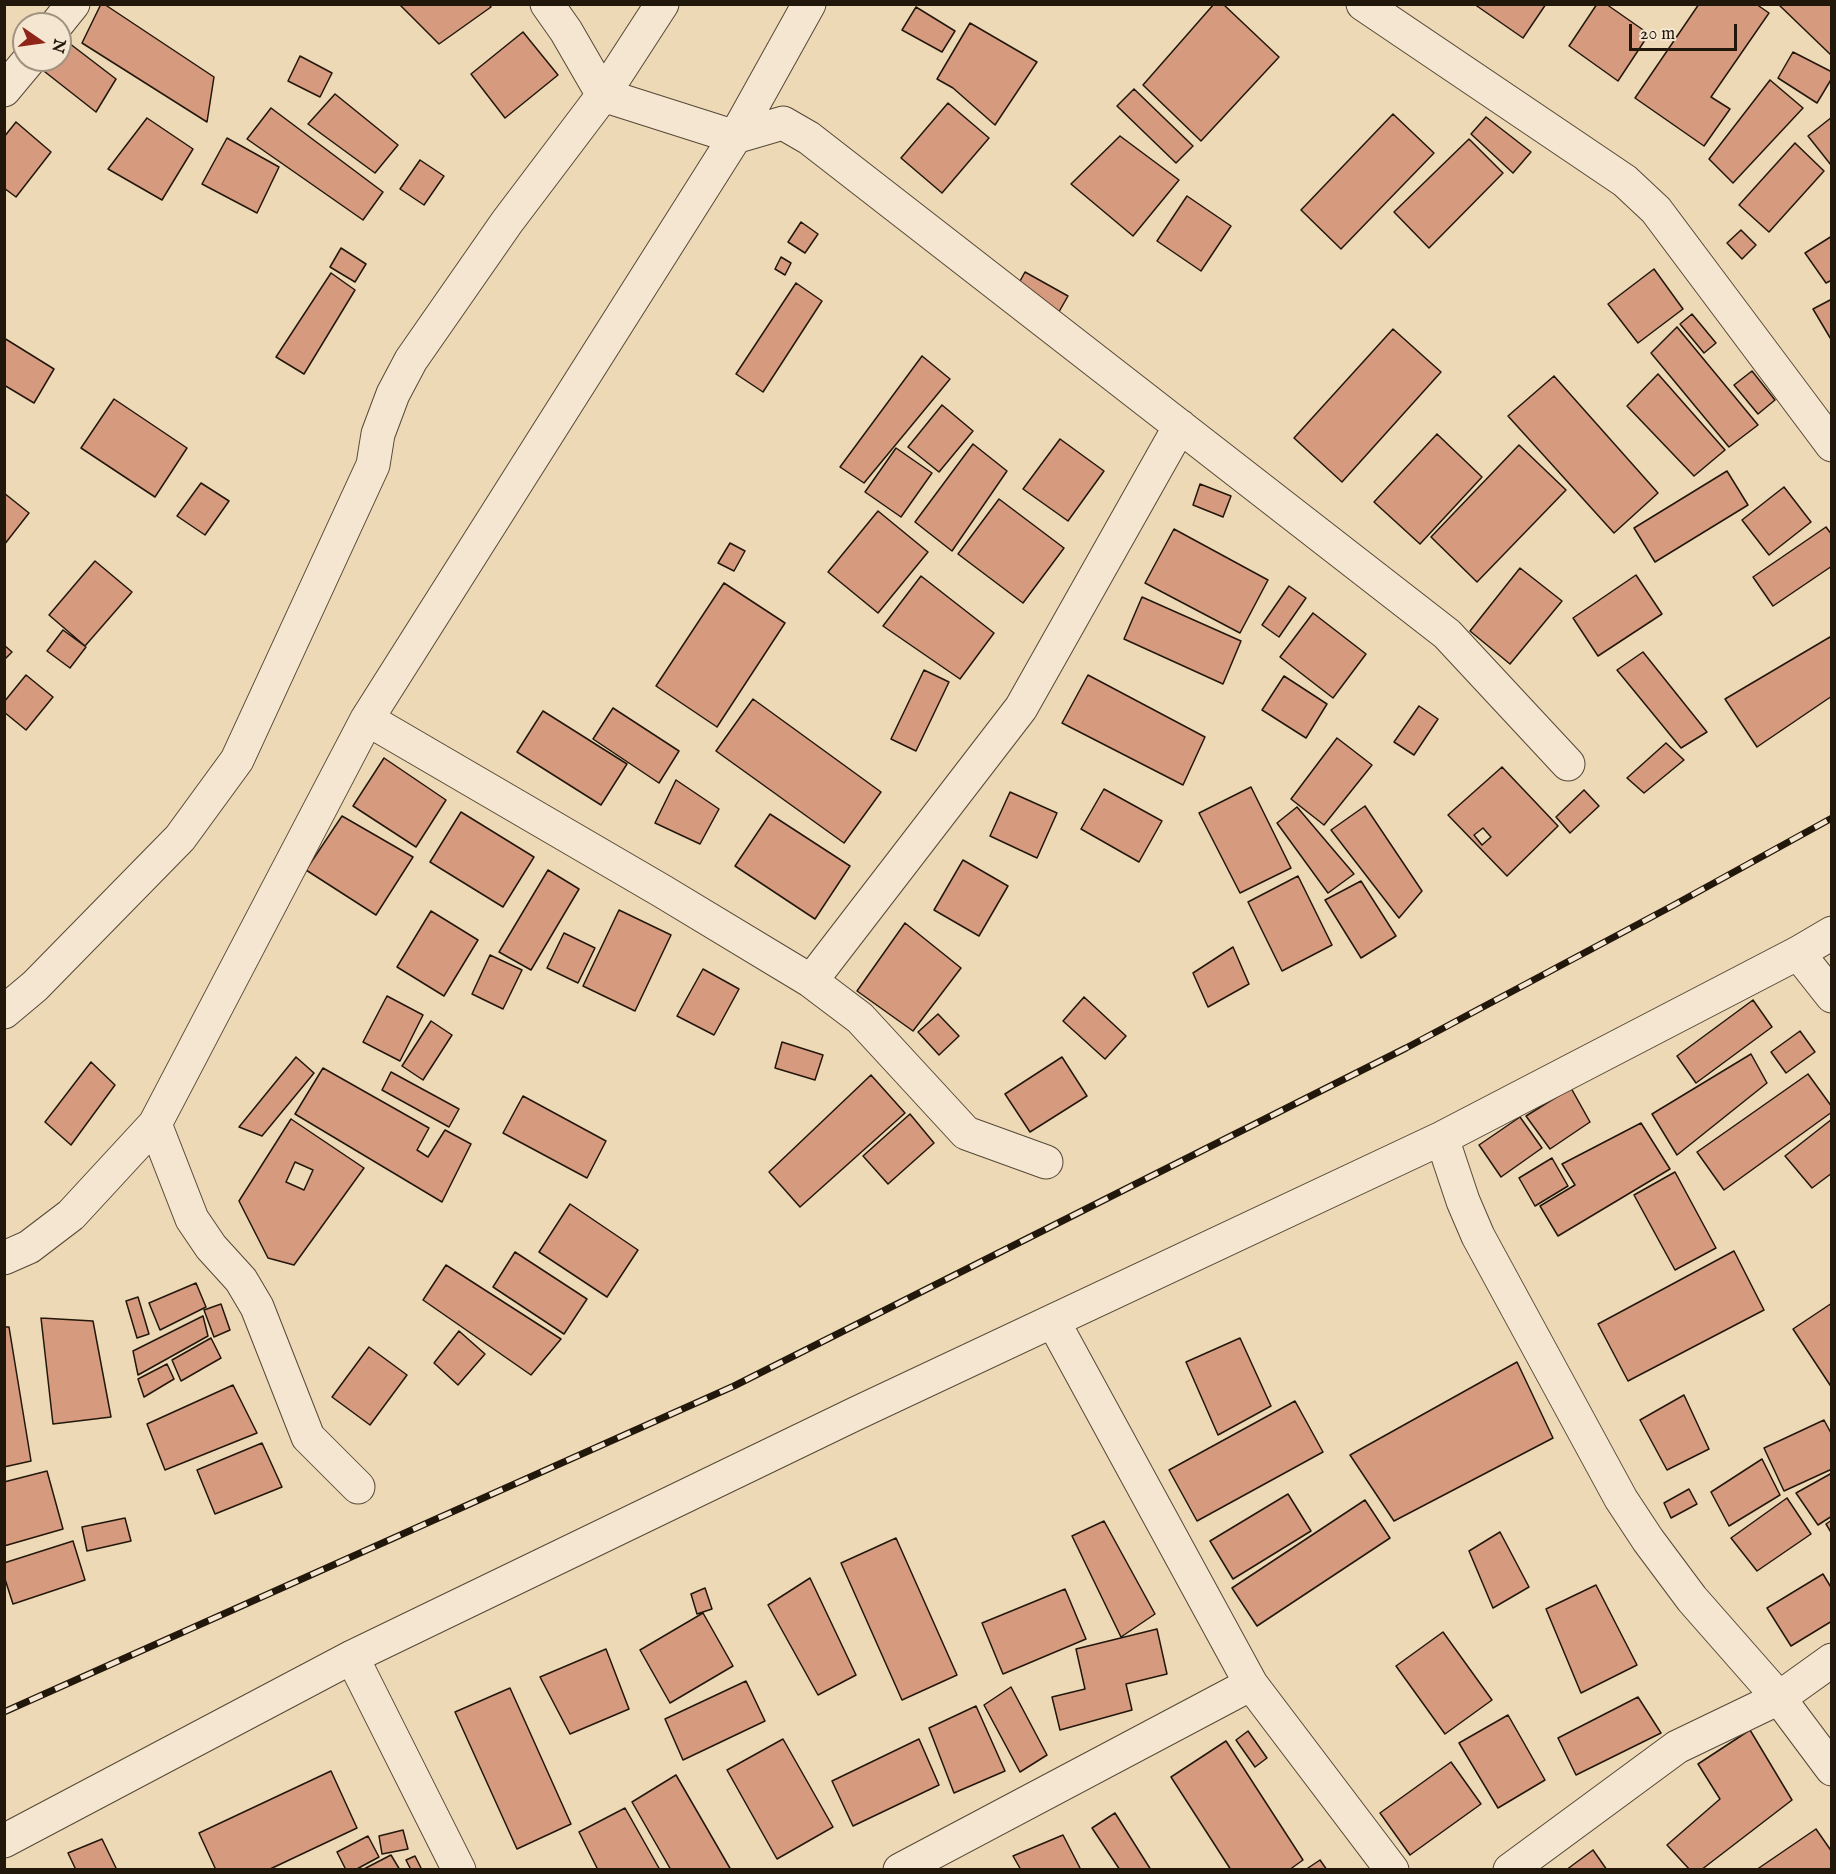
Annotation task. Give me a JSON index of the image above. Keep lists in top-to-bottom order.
{
  "scale_bar": "20 m",
  "north": "right"
}
